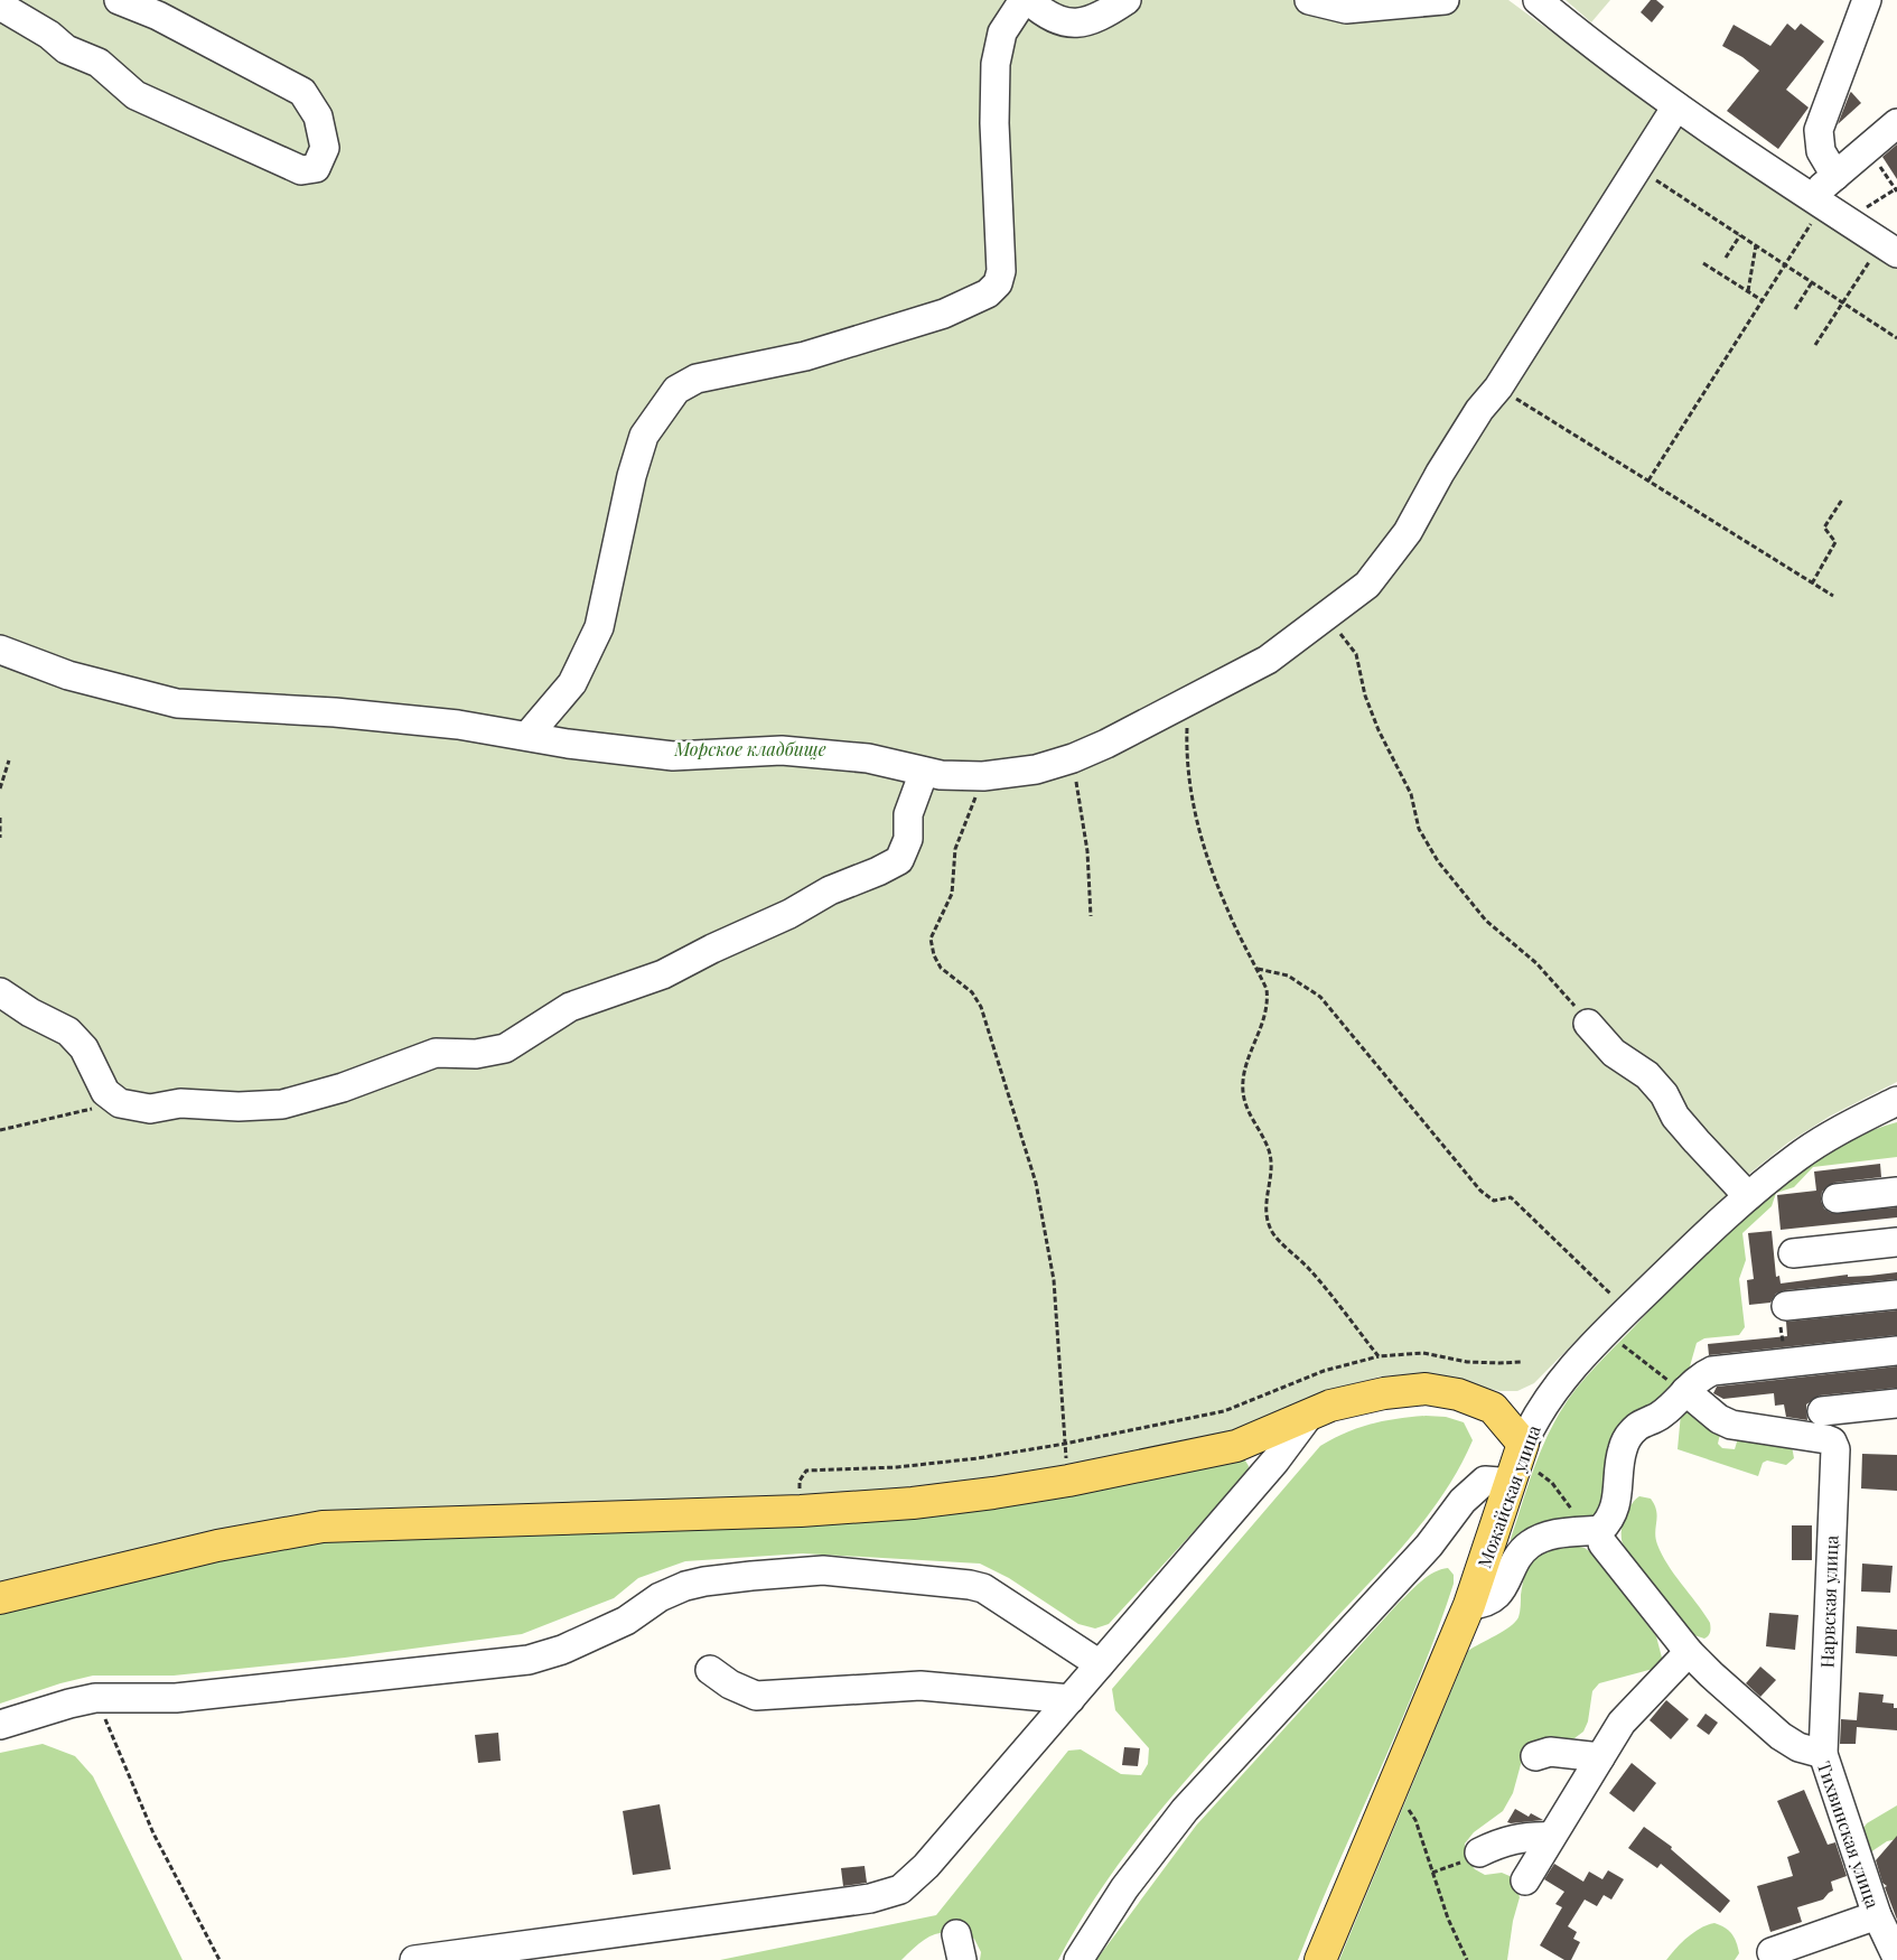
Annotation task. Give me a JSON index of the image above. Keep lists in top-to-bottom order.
{
  "streets": {
    "main road": ["Можайская улица"],
    "street": ["Нарвская улица", "Тихвинская улица"]
  },
  "crossings": [
    ["Нарвская улица", "Тихвинская улица"]
  ],
  "parks": ["Морское кладбище"]
}
